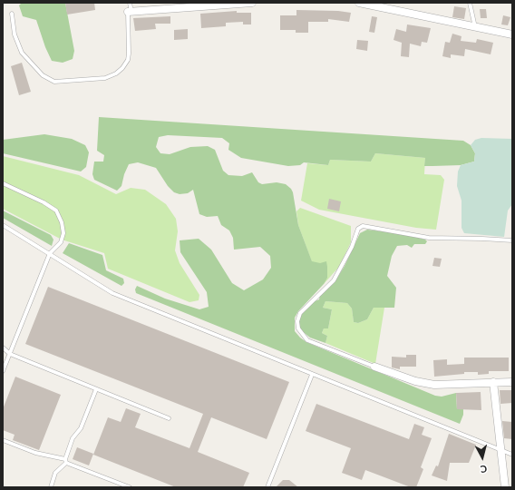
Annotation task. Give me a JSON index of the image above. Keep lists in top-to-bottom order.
{
  "north": "bottom"
}
